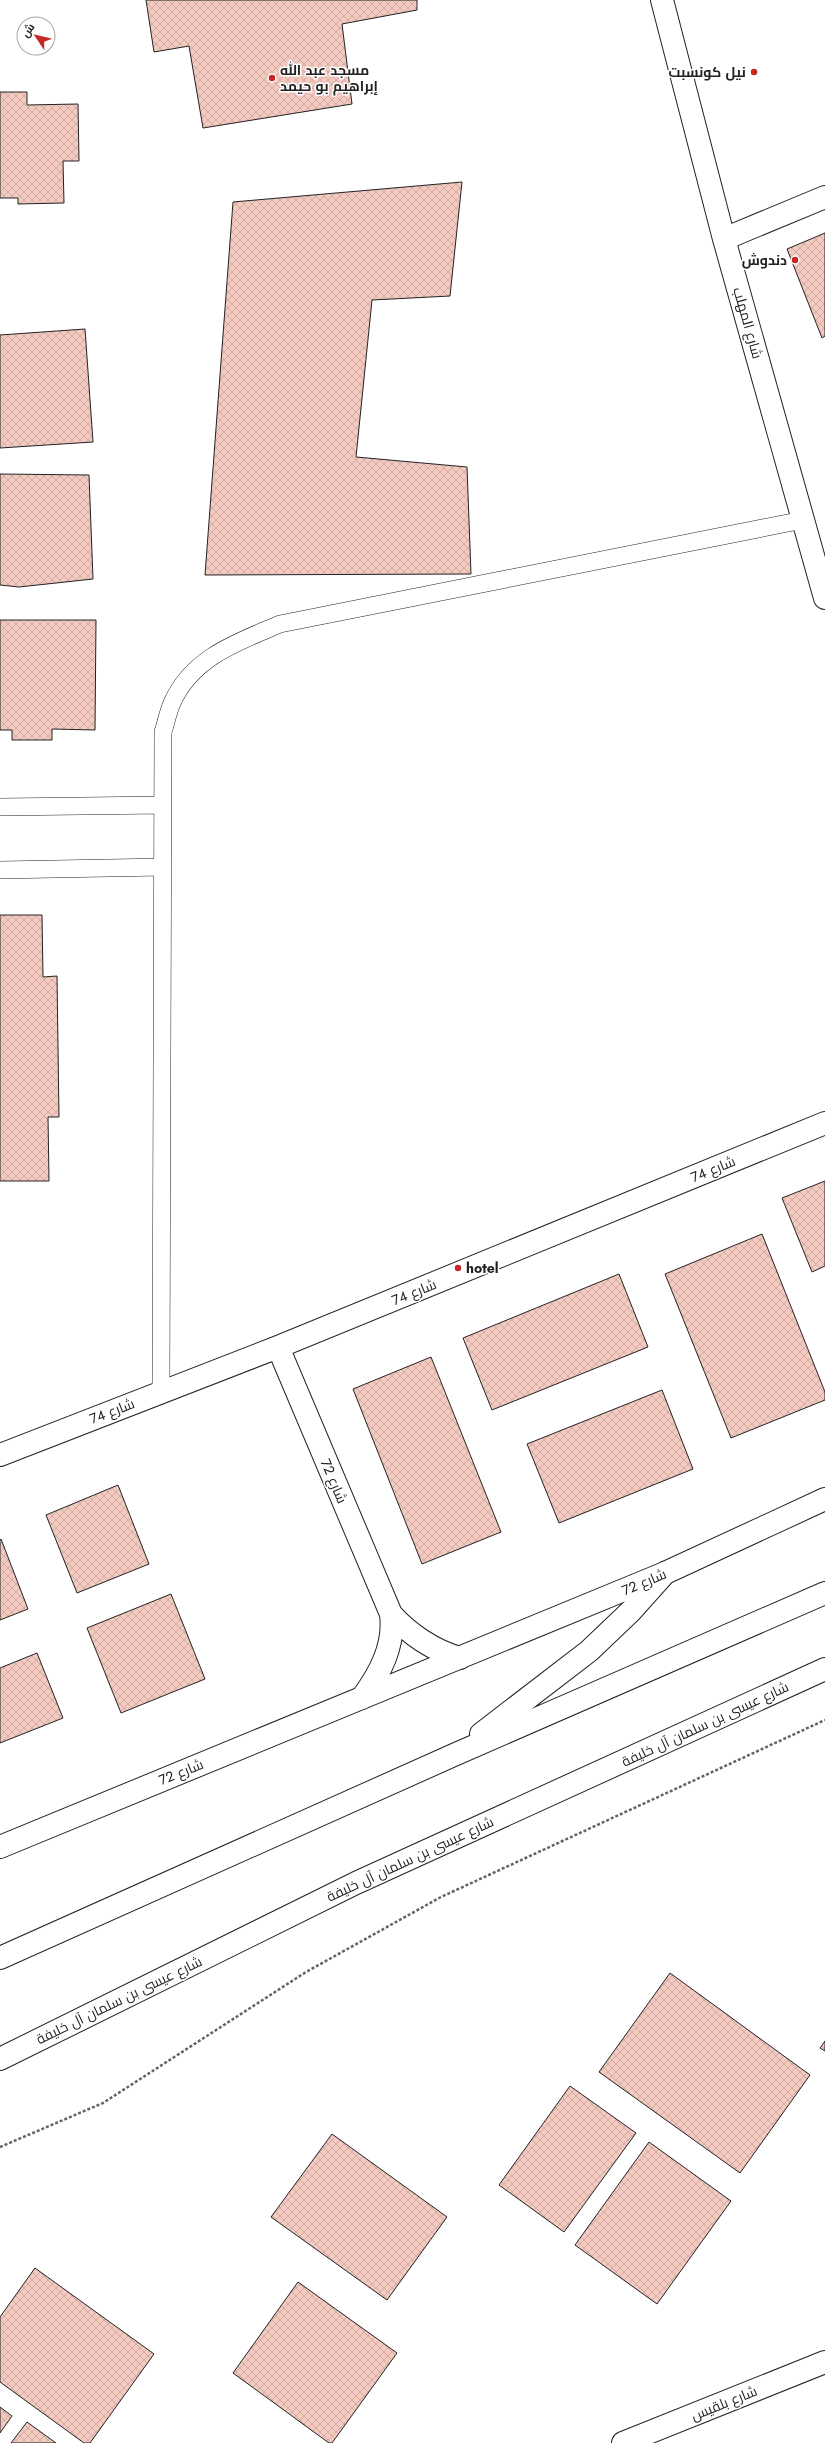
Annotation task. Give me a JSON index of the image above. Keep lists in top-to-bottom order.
{
  "streets": {
    "main road": [
      "شارع المهلب",
      "شارع 74",
      "شارع 72",
      "شارع عيسى بن سلمان آل خليفة",
      "شارع بلقيس"
    ]
  },
  "crossings": [
    ["شارع 74", "شارع 72"]
  ],
  "places": [
    "نيل كونسبت",
    "مسجد عبد الله إبراهيم بو حيمد",
    "دندوش",
    "hotel"
  ],
  "north": "top left"
}
